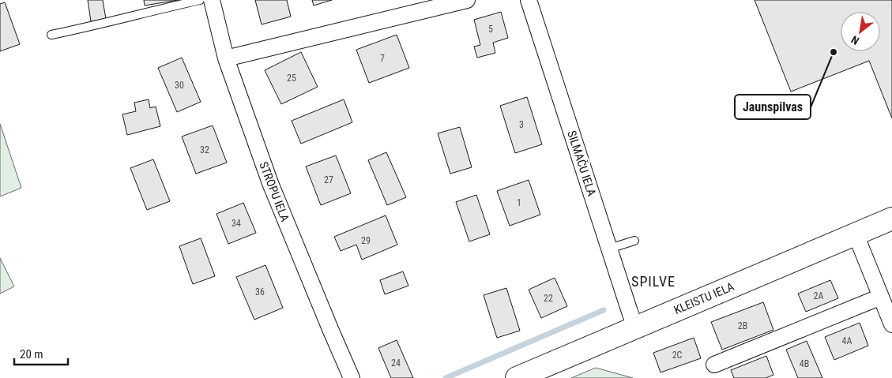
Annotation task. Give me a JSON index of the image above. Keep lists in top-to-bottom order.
{
  "streets": {
    "street": ["SILMAČU IELA", "STROPU IELA", "KLEISTU IELA"]
  },
  "crossings": [
    ["SILMAČU IELA", "KLEISTU IELA"]
  ],
  "districts": ["SPILVE"],
  "places": ["Jaunspilvas"],
  "house_numbers": [
    "5",
    "7",
    "25",
    "30",
    "3",
    "32",
    "27",
    "1",
    "34",
    "29",
    "36",
    "2A",
    "22",
    "2B",
    "4A",
    "2C",
    "24",
    "4B"
  ],
  "scale_bar": "20 m",
  "north": "bottom left"
}
